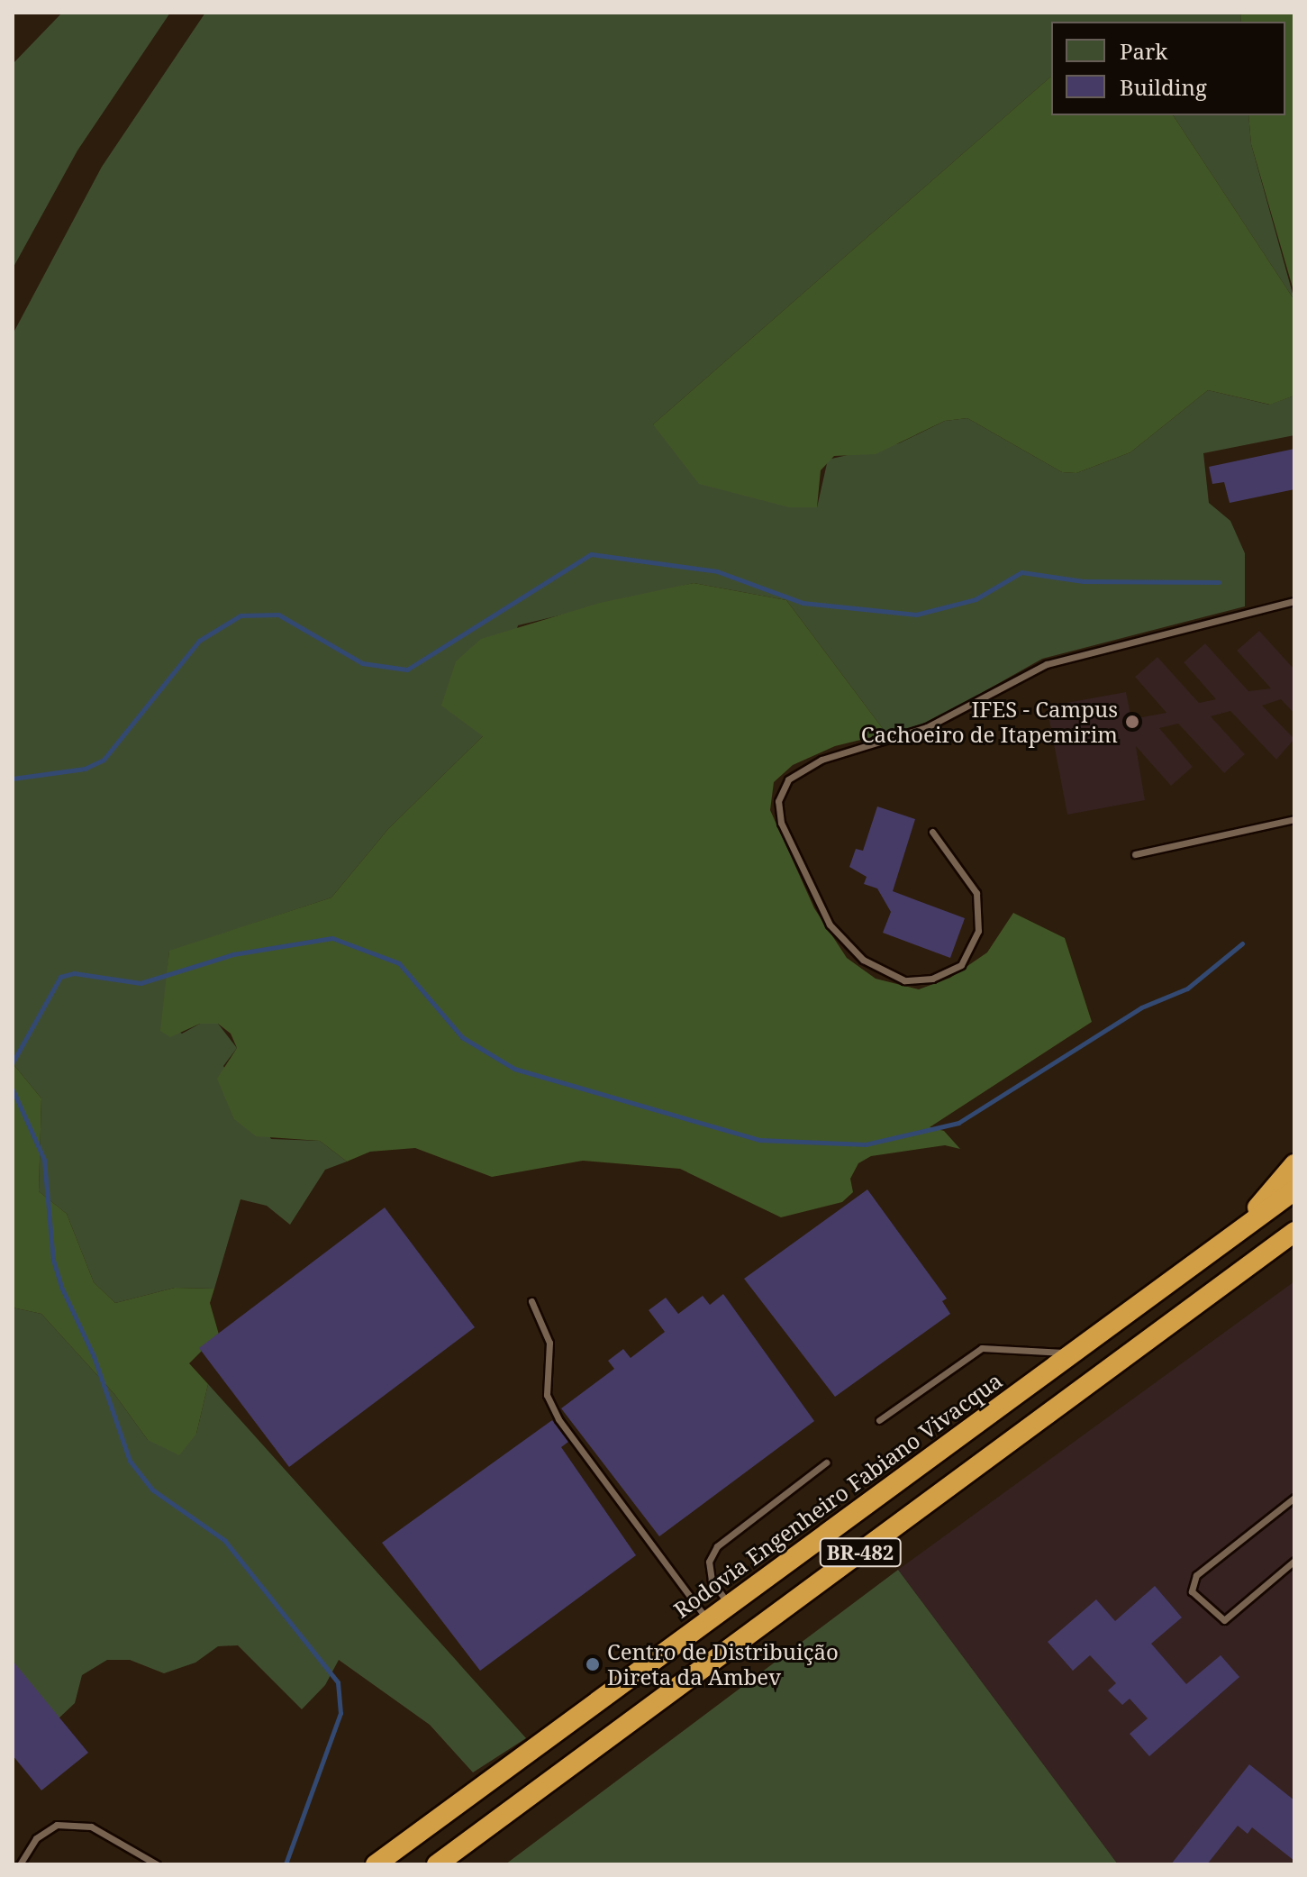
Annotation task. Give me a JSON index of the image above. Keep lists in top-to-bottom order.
{
  "streets": {
    "highway": ["Rodovia Engenheiro Fabiano Vivacqua", "BR-482"]
  },
  "places": ["IFES - Campus Cachoeiro de Itapemirim", "Centro de Distribuição Direta da Ambev"],
  "legend": ["Park", "Building"]
}
